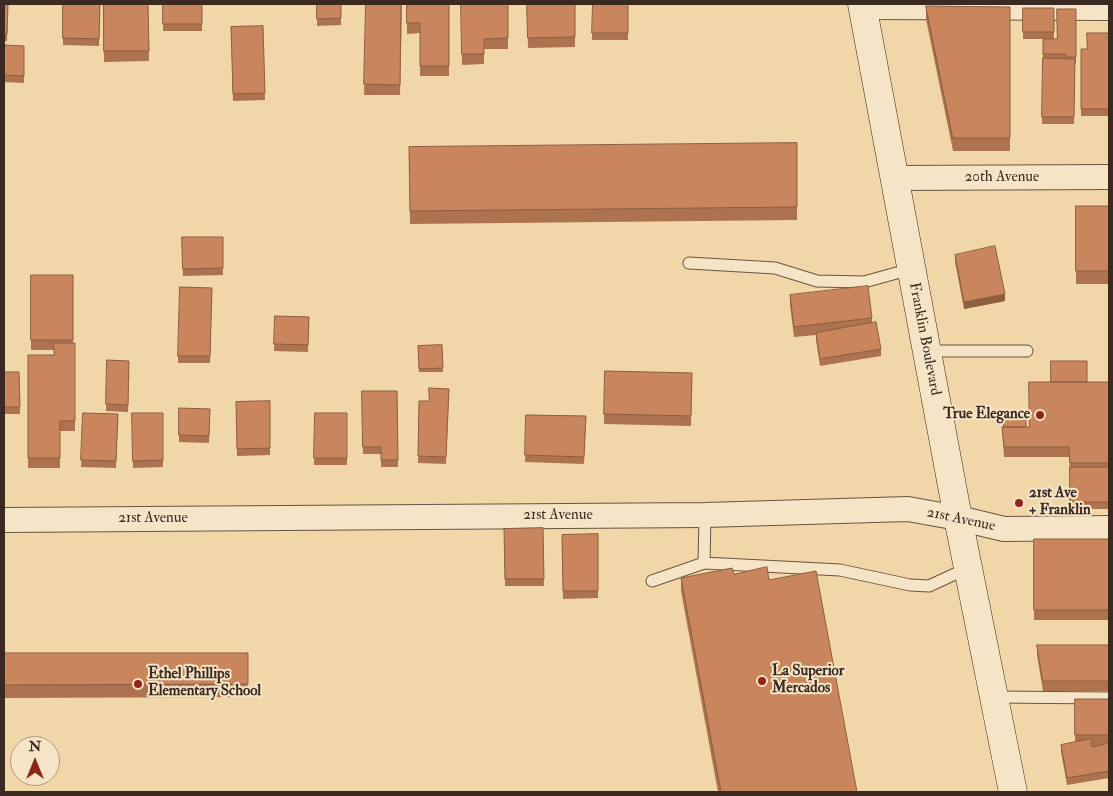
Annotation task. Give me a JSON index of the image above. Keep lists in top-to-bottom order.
{
  "streets": {
    "main road": ["Franklin Boulevard"],
    "street": ["20th Avenue", "21st Avenue"]
  },
  "crossings": [
    ["20th Avenue", "Franklin Boulevard"],
    ["Franklin Boulevard", "21st Avenue"]
  ],
  "places": [
    "True Elegance",
    "21st Ave + Franklin",
    "La Superior Mercados",
    "Ethel Phillips Elementary School"
  ],
  "north": "top"
}
